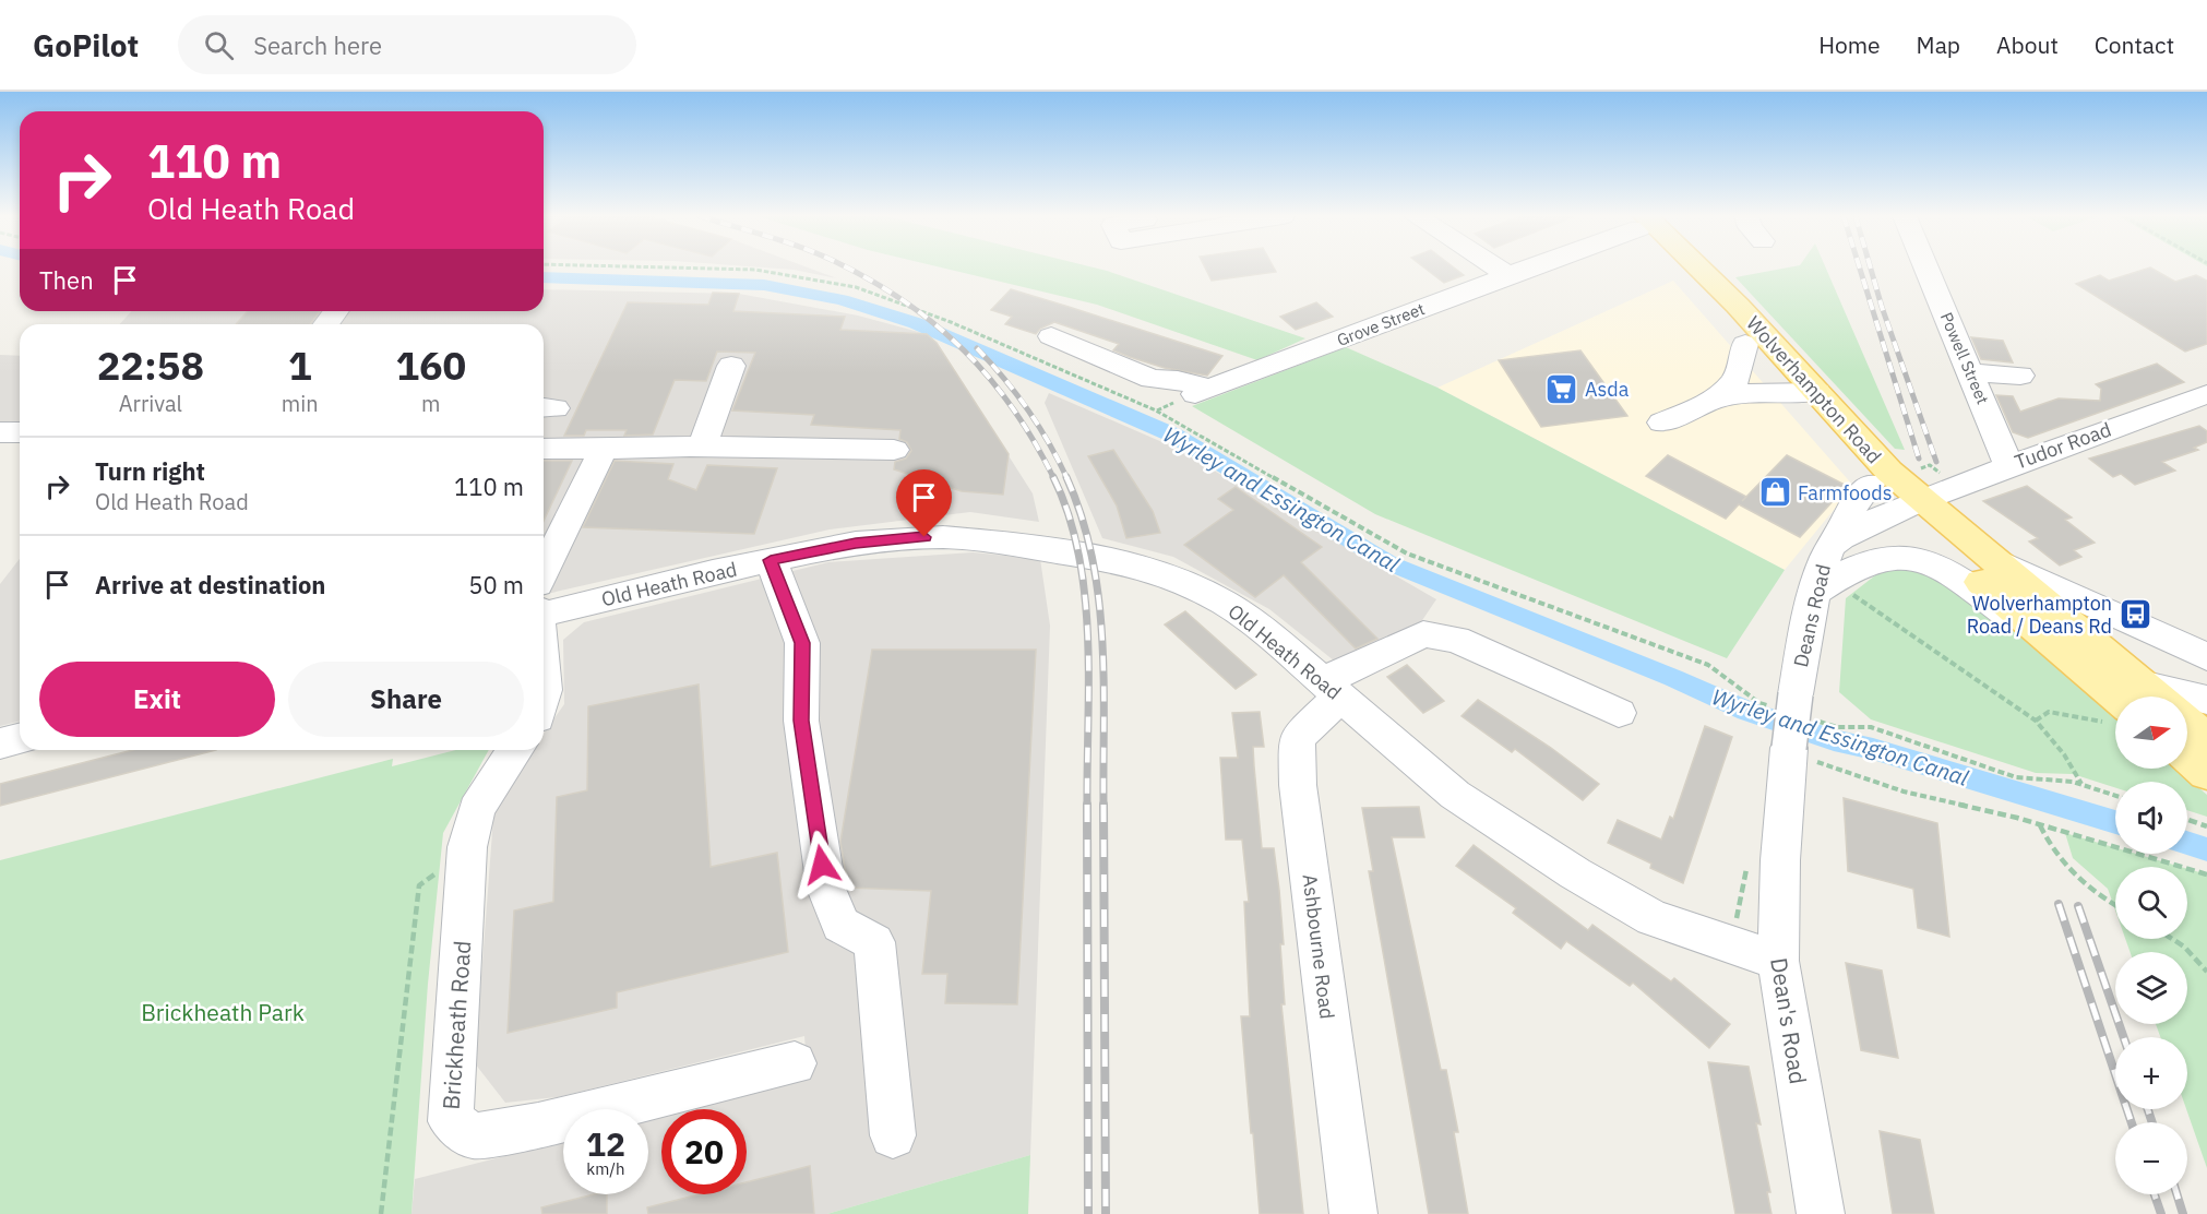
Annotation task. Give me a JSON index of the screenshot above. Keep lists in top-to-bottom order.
{
  "streets": {
    "main road": ["Wolverhampton Road"],
    "street": [
      "Grove Street",
      "Powell Street",
      "Tudor Road",
      "Old Heath Road",
      "Deans Road",
      "Ashbourne Road",
      "Dean's Road",
      "Brickheath Road"
    ]
  },
  "crossings": [
    ["Powell Street", "Tudor Road"],
    ["Wolverhampton Road", "Tudor Road"],
    ["Wolverhampton Road", "Deans Road"],
    ["Tudor Road", "Deans Road"],
    ["Old Heath Road", "Ashbourne Road"],
    ["Old Heath Road", "Dean's Road"],
    ["Deans Road", "Dean's Road"]
  ],
  "water": ["Wyrley and Essington Canal"],
  "parks": ["Brickheath Park"],
  "places": {
    "supermarket": ["Asda"],
    "shop": ["Farmfoods"],
    "bus stop": ["Wolverhampton Road / Deans Rd"]
  },
  "north": "right",
  "page": {
    "header": "GoPilot",
    "search": "Search here",
    "nav": [
      "Home",
      "Map",
      "About",
      "Contact"
    ],
    "turn": ["110 m", "Old Heath Road"],
    "then": "Then",
    "eta": [
      "22:58",
      "Arrival",
      "1",
      "min",
      "160",
      "m"
    ],
    "list": [
      {
        "name": "Turn right",
        "note": "Old Heath Road",
        "value": "110 m"
      },
      {
        "name": "Arrive at destination",
        "value": "50 m"
      }
    ],
    "buttons": ["Exit", "Share"],
    "map_buttons": ["+", "−"],
    "speed": "12 km/h",
    "limit": "20"
  }
}
